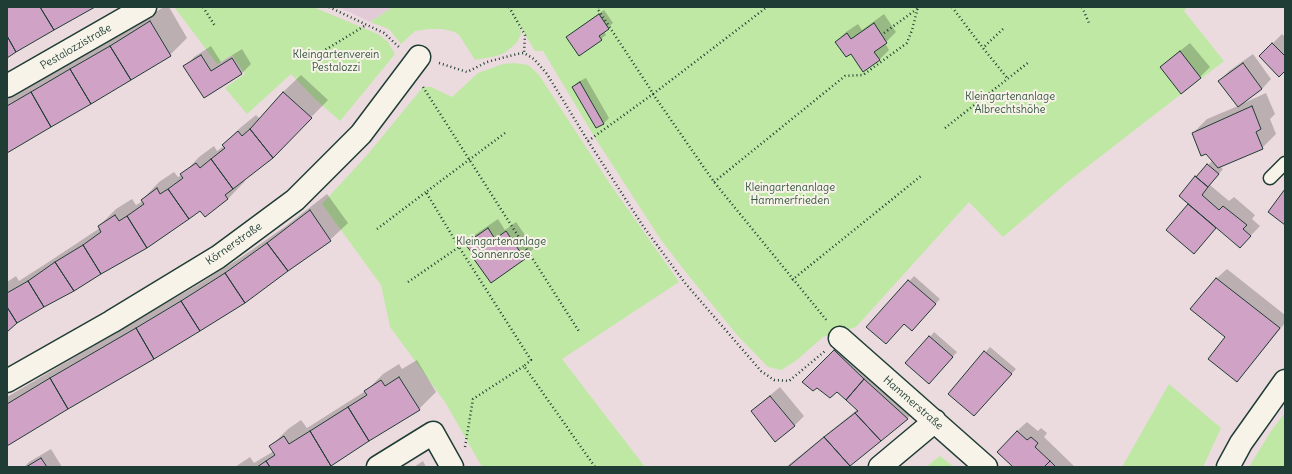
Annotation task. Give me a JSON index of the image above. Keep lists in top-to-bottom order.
{
  "streets": {
    "street": ["Pestalozzistraße", "Körnerstraße", "Hammerstraße"]
  },
  "parks": [
    "Kleingartenverein Pestalozzi",
    "Kleingartenanlage Albrechtshöhe",
    "Kleingartenanlage Hammerfrieden",
    "Kleingartenanlage Sonnenrose"
  ]
}
